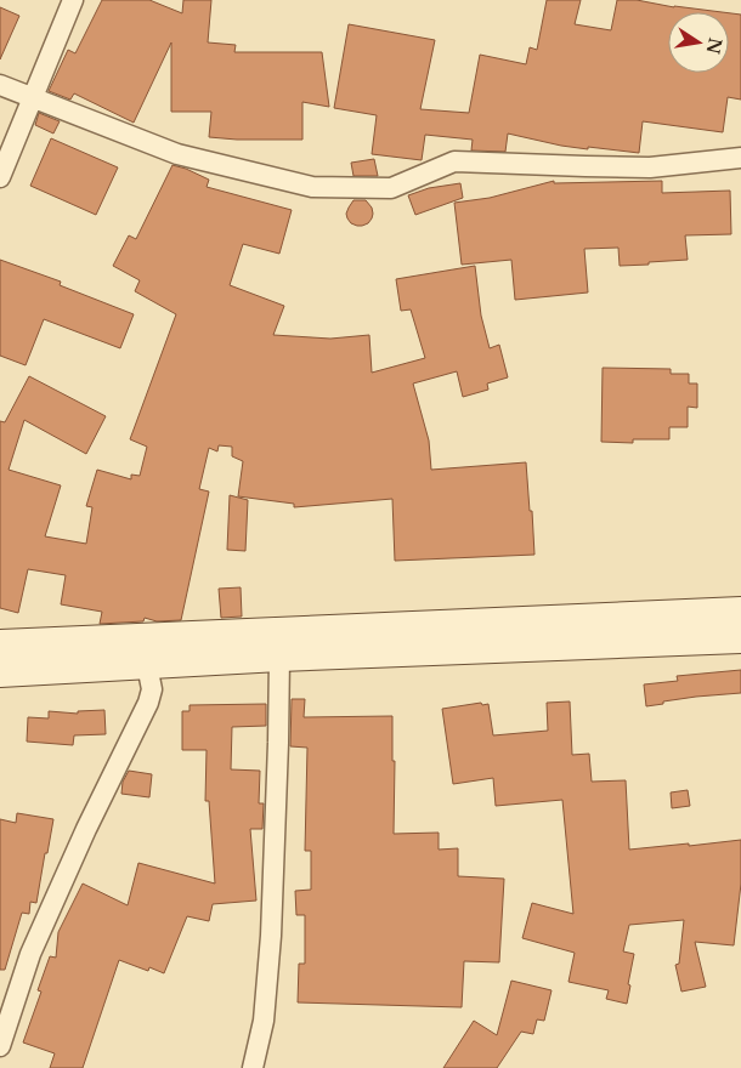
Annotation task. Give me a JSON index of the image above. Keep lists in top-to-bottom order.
{
  "north": "right"
}
